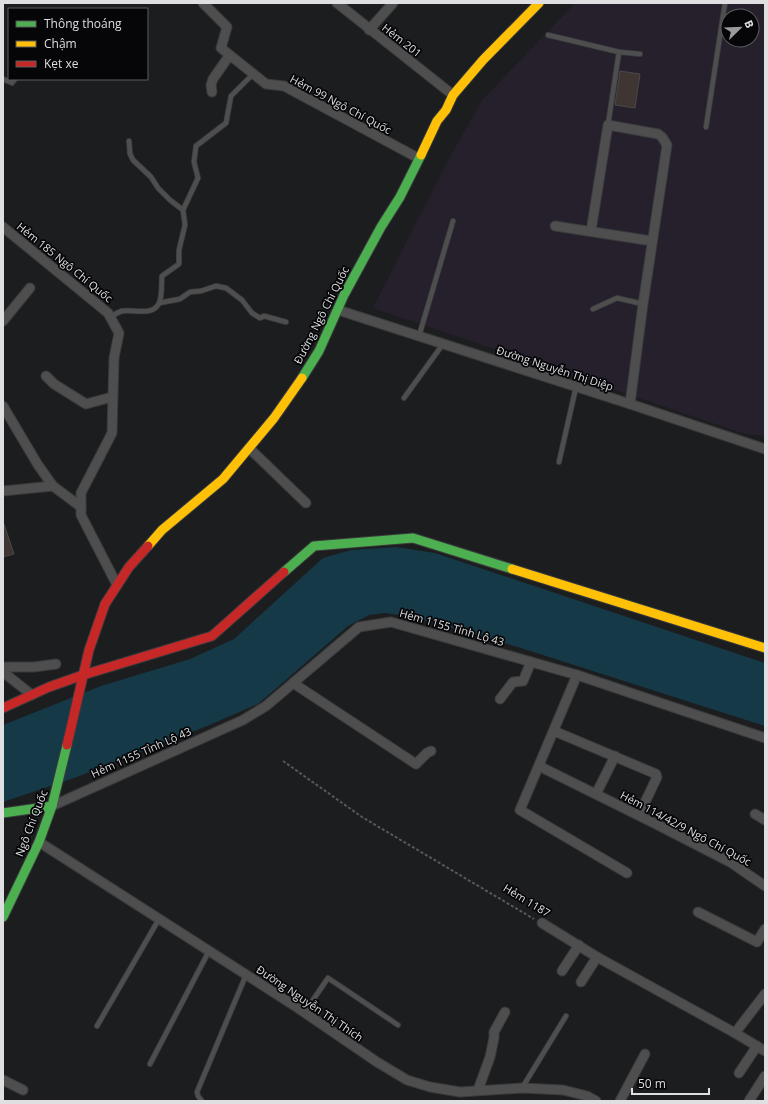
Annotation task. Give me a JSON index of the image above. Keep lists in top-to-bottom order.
{
  "streets": {
    "main road": ["Đường Ngô Chí Quốc", "Ngô Chí Quốc"],
    "street": [
      "Hẻm 201",
      "Hẻm 99 Ngô Chí Quốc",
      "Hẻm 185 Ngô Chí Quốc",
      "Đường Nguyễn Thị Diệp",
      "Hẻm 1155 Tỉnh Lộ 43",
      "Hẻm 114/42/9 Ngô Chí Quốc",
      "Hẻm 1187",
      "Đường Nguyễn Thị Thích"
    ]
  },
  "crossings": [
    ["Hẻm 201", "Đường Ngô Chí Quốc"],
    ["Hẻm 99 Ngô Chí Quốc", "Đường Ngô Chí Quốc"],
    ["Hẻm 185 Ngô Chí Quốc", "Đường Ngô Chí Quốc"],
    ["Đường Ngô Chí Quốc", "Đường Nguyễn Thị Diệp"],
    ["Đường Ngô Chí Quốc", "Ngô Chí Quốc"],
    ["Hẻm 1155 Tỉnh Lộ 43", "Ngô Chí Quốc"],
    ["Ngô Chí Quốc", "Đường Nguyễn Thị Thích"]
  ],
  "legend": ["Thông thoáng", "Chậm", "Kẹt xe"],
  "scale_bar": "50 m",
  "north": "top right"
}
